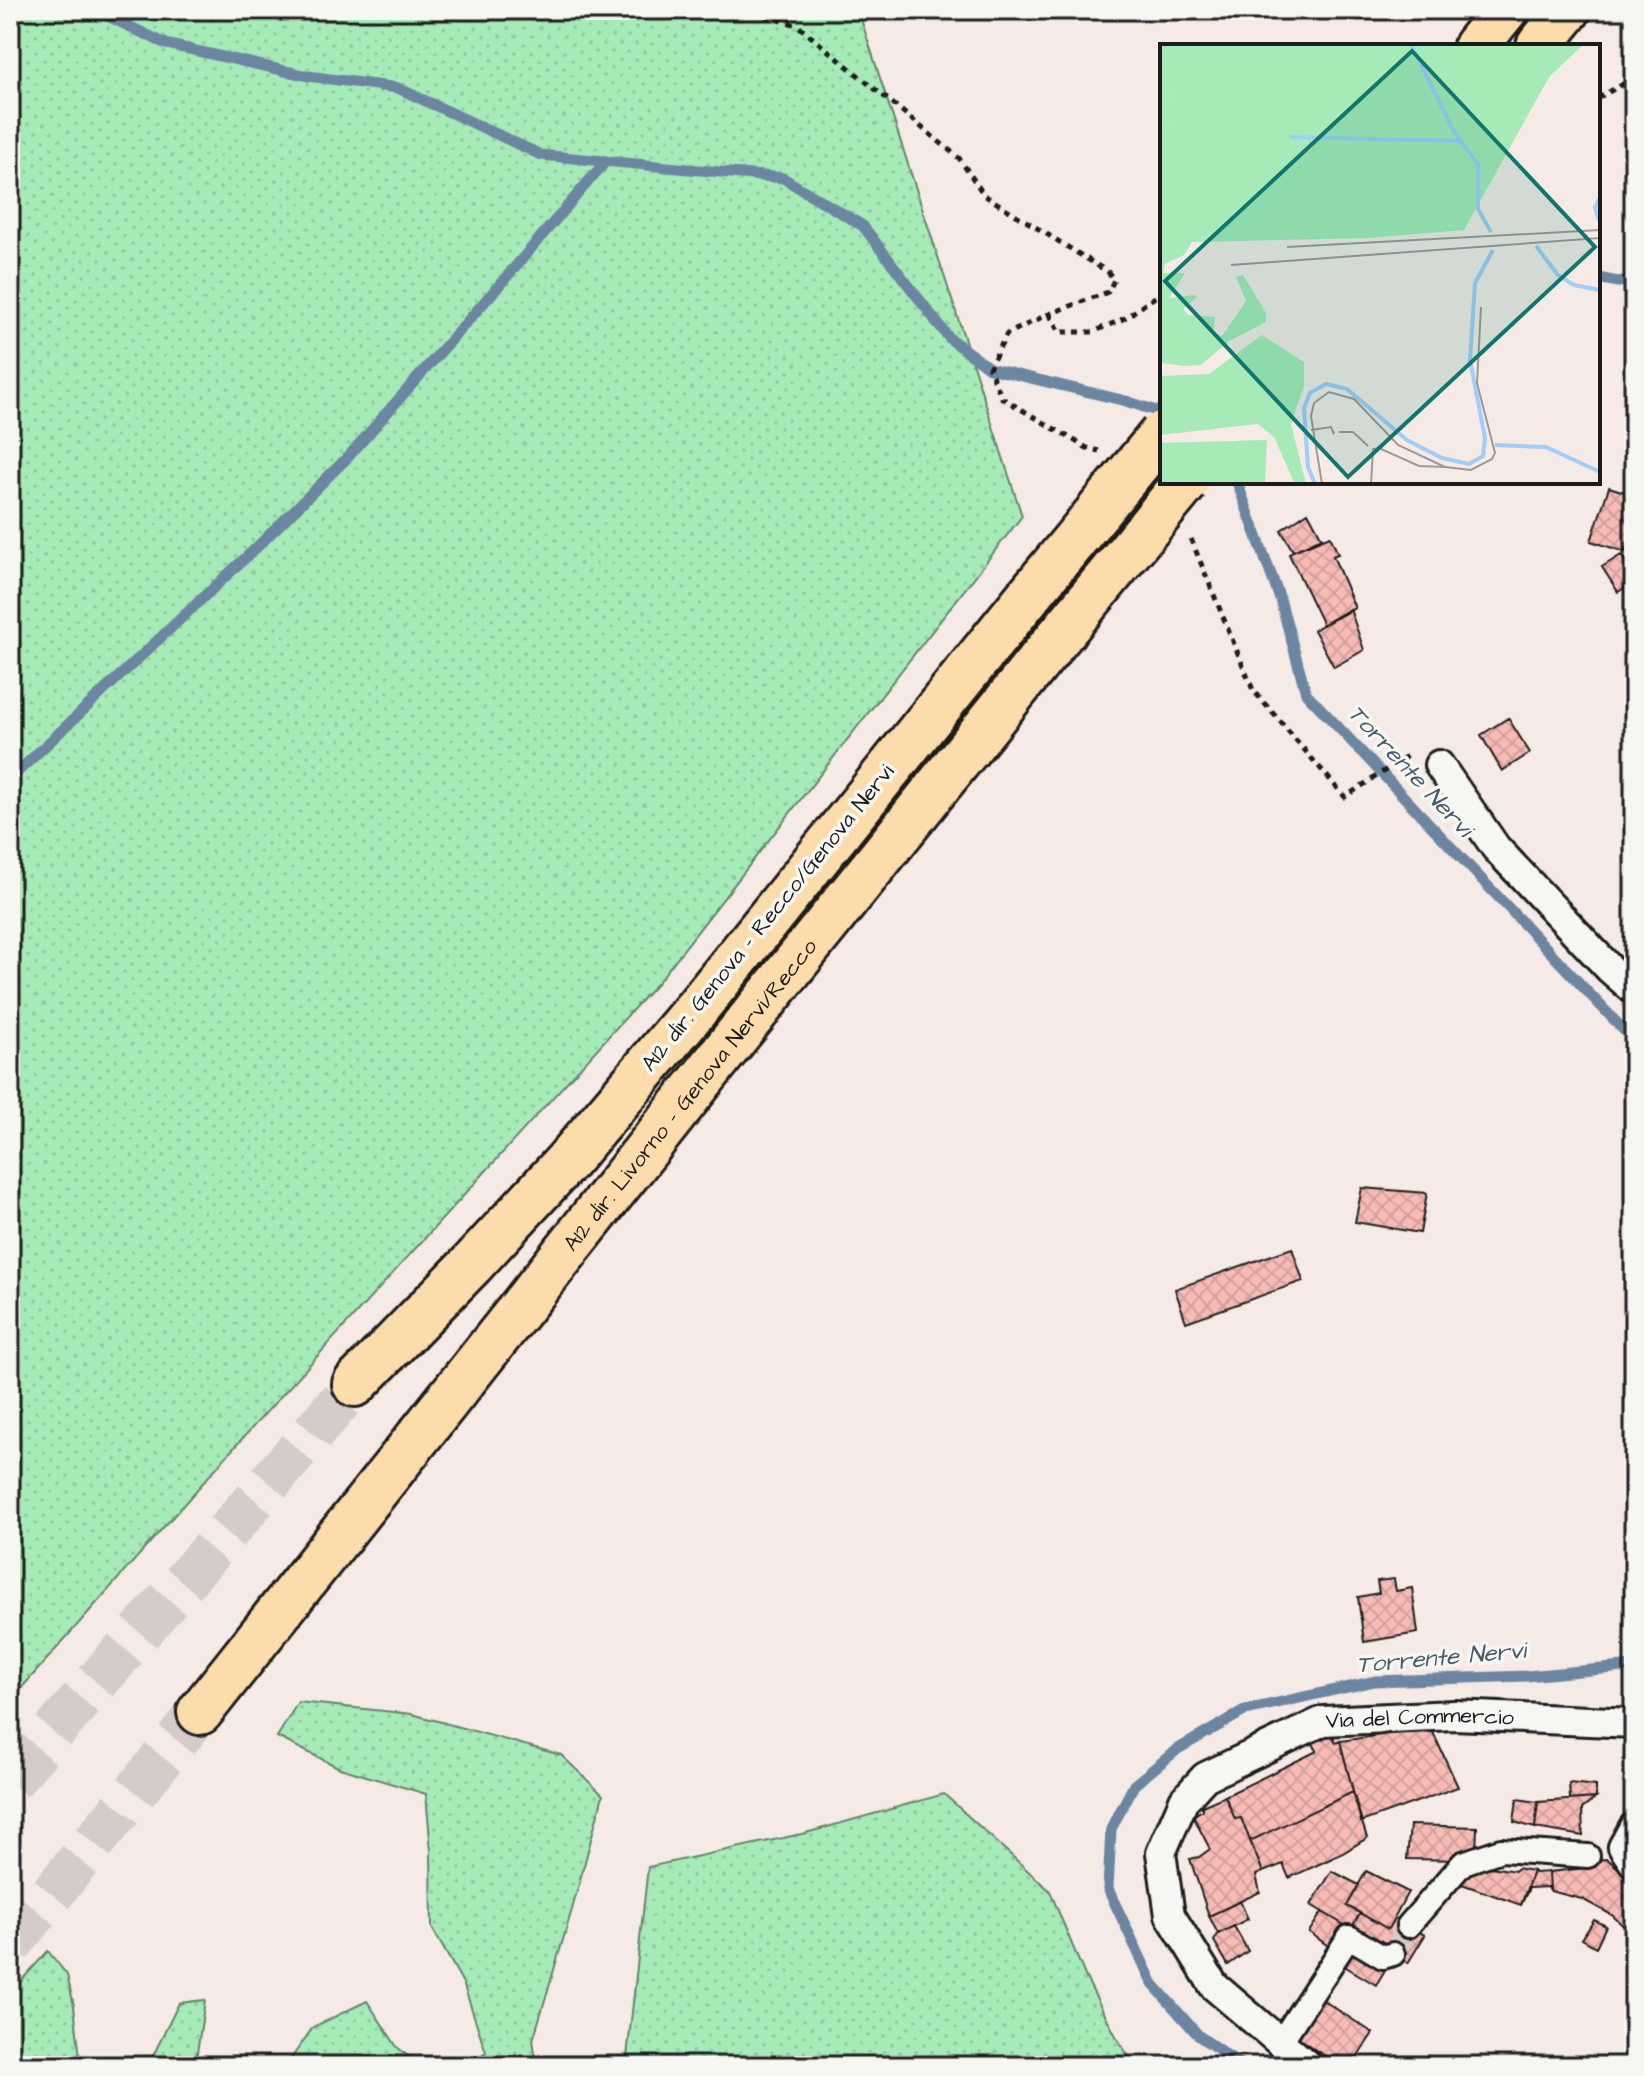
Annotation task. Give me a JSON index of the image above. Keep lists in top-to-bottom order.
{
  "streets": {
    "highway": ["A12 dir. Genova - Recco/Genova Nervi", "A12 dir. Livorno - Genova Nervi/Recco"],
    "street": ["Via del Commercio"]
  },
  "water": ["Torrente Nervi"]
}
